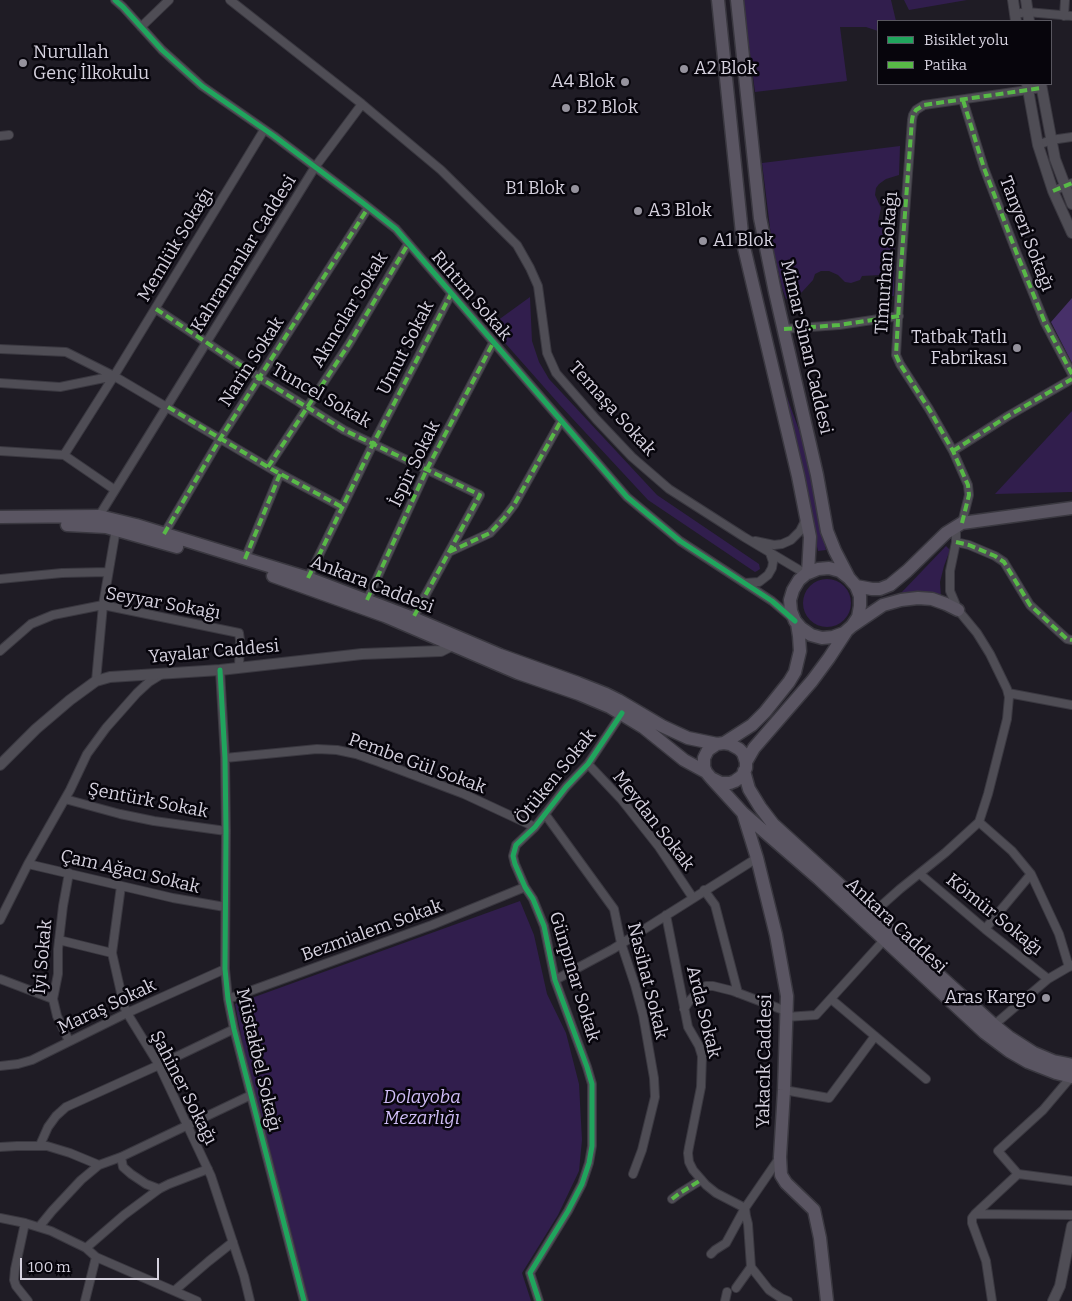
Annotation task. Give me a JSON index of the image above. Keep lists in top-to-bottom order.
{
  "streets": {
    "main road": ["Mimar Sinan Caddesi", "Ankara Caddesi", "Yakacık Caddesi"],
    "street": [
      "Tanyeri Sokağı",
      "Memlük Sokağı",
      "Kahramanlar Caddesi",
      "Timurhan Sokağı",
      "Rıhtım Sokak",
      "Akıncılar Sokak",
      "Umut Sokak",
      "Narin Sokak",
      "Tuncel Sokak",
      "Temaşa Sokak",
      "İspir Sokak",
      "Seyyar Sokağı",
      "Yayalar Caddesi",
      "Pembe Gül Sokak",
      "Ötüken Sokak",
      "Şentürk Sokak",
      "Meydan Sokak",
      "Çam Ağacı Sokak",
      "Kömür Sokağı",
      "Bezmialem Sokak",
      "İyi Sokak",
      "Günpınar Sokak",
      "Nasihat Sokak",
      "Maraş Sokak",
      "Arda Sokak",
      "Müstakbel Sokağı",
      "Şahiner Sokağı"
    ]
  },
  "crossings": [
    ["Tanyeri Sokağı", "Timurhan Sokağı"],
    ["Memlük Sokağı", "Rıhtım Sokak"],
    ["Memlük Sokağı", "Tuncel Sokak"],
    ["Kahramanlar Caddesi", "Rıhtım Sokak"],
    ["Kahramanlar Caddesi", "Tuncel Sokak"],
    ["Kahramanlar Caddesi", "Temaşa Sokak"],
    ["Kahramanlar Caddesi", "Ankara Caddesi"],
    ["Rıhtım Sokak", "Akıncılar Sokak"],
    ["Rıhtım Sokak", "Mimar Sinan Caddesi"],
    ["Rıhtım Sokak", "Umut Sokak"],
    ["Rıhtım Sokak", "Narin Sokak"],
    ["Rıhtım Sokak", "Temaşa Sokak"],
    ["Rıhtım Sokak", "İspir Sokak"],
    ["Akıncılar Sokak", "Tuncel Sokak"],
    ["Mimar Sinan Caddesi", "Temaşa Sokak"],
    ["Umut Sokak", "Tuncel Sokak"],
    ["Umut Sokak", "Ankara Caddesi"],
    ["Narin Sokak", "Tuncel Sokak"],
    ["Narin Sokak", "Ankara Caddesi"],
    ["Tuncel Sokak", "İspir Sokak"],
    ["İspir Sokak", "Ankara Caddesi"],
    ["Ankara Caddesi", "Yayalar Caddesi"],
    ["Ankara Caddesi", "Ötüken Sokak"],
    ["Ankara Caddesi", "Yakacık Caddesi"],
    ["Seyyar Sokağı", "Yayalar Caddesi"],
    ["Yayalar Caddesi", "Müstakbel Sokağı"],
    ["Pembe Gül Sokak", "Ötüken Sokak"],
    ["Pembe Gül Sokak", "Müstakbel Sokağı"],
    ["Ötüken Sokak", "Meydan Sokak"],
    ["Ötüken Sokak", "Bezmialem Sokak"],
    ["Ötüken Sokak", "Günpınar Sokak"],
    ["Ötüken Sokak", "Nasihat Sokak"],
    ["Şentürk Sokak", "Müstakbel Sokağı"],
    ["Çam Ağacı Sokak", "İyi Sokak"],
    ["Çam Ağacı Sokak", "Müstakbel Sokağı"],
    ["Çam Ağacı Sokak", "Şahiner Sokağı"],
    ["Bezmialem Sokak", "Günpınar Sokak"],
    ["Bezmialem Sokak", "Müstakbel Sokağı"],
    ["İyi Sokak", "Maraş Sokak"],
    ["Maraş Sokak", "Müstakbel Sokağı"],
    ["Maraş Sokak", "Şahiner Sokağı"]
  ],
  "parks": ["Dolayoba Mezarlığı"],
  "places": [
    "Nurullah Genç İlkokulu",
    "A2 Blok",
    "A4 Blok",
    "B2 Blok",
    "B1 Blok",
    "A3 Blok",
    "A1 Blok",
    "Tatbak Tatlı Fabrikası",
    "Aras Kargo"
  ],
  "legend": ["Bisiklet yolu", "Patika"],
  "scale_bar": "100 m"
}
